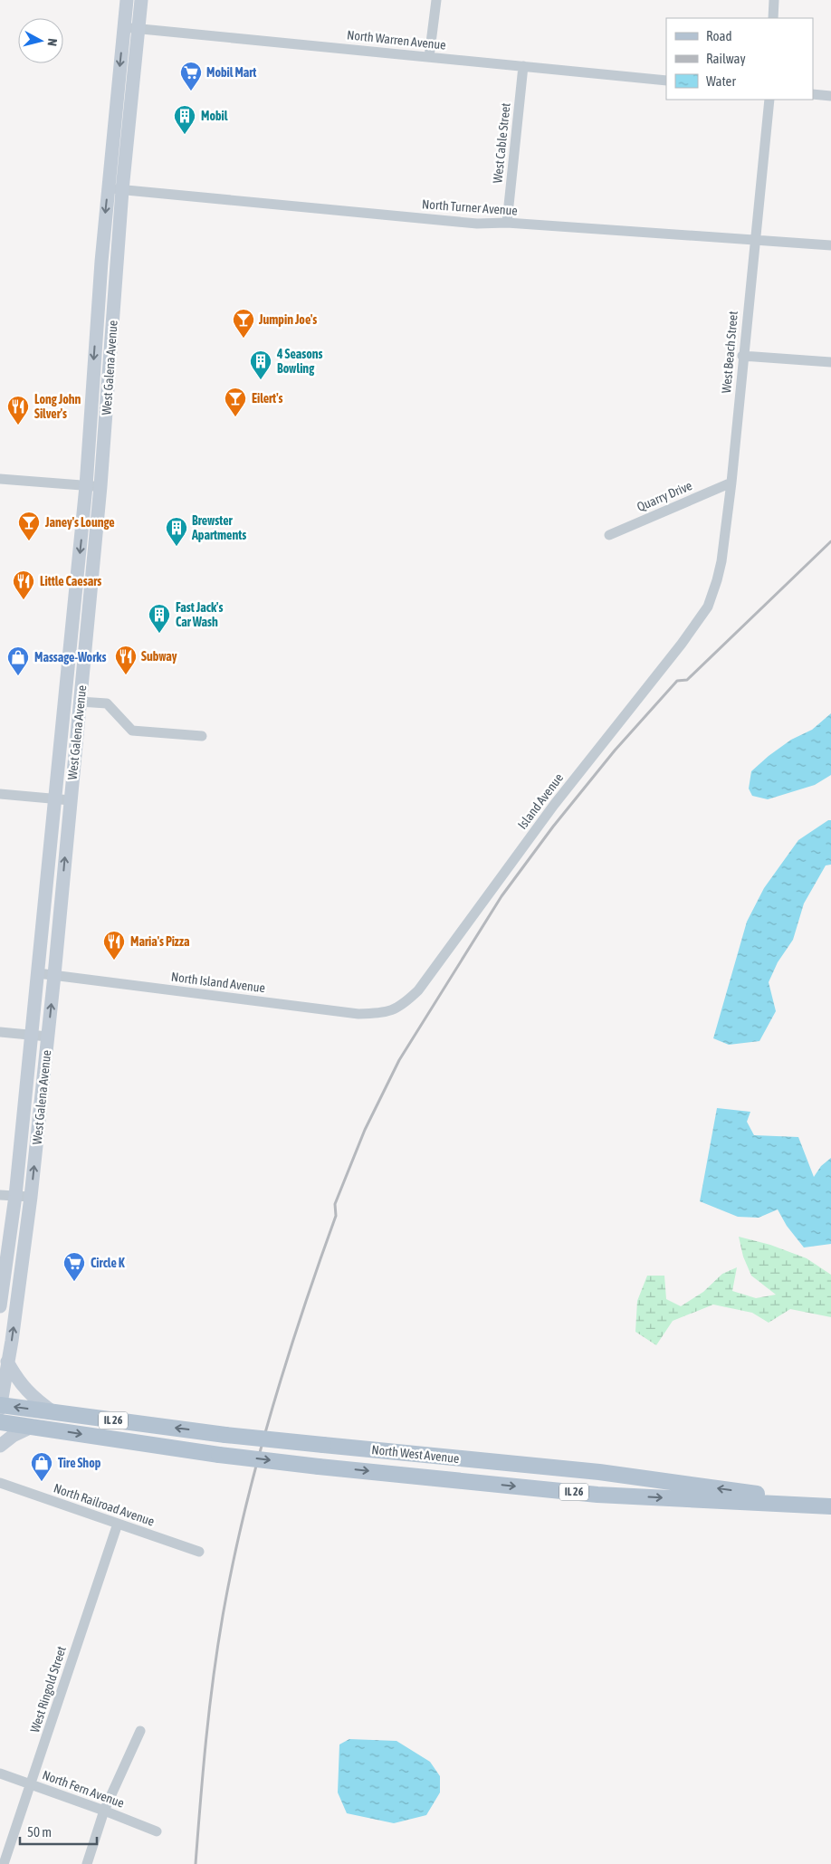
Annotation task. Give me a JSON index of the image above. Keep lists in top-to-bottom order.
{
  "streets": {
    "main road": ["West Galena Avenue", "IL 26", "North West Avenue"],
    "street": [
      "North Warren Avenue",
      "West Cable Street",
      "North Turner Avenue",
      "West Beach Street",
      "Quarry Drive",
      "Island Avenue",
      "North Island Avenue",
      "North Railroad Avenue",
      "West Ringold Street",
      "North Fern Avenue"
    ]
  },
  "crossings": [
    ["North Warren Avenue", "West Cable Street"],
    ["North Warren Avenue", "West Galena Avenue"],
    ["West Cable Street", "North Turner Avenue"],
    ["North Turner Avenue", "West Beach Street"],
    ["North Turner Avenue", "West Galena Avenue"],
    ["West Beach Street", "Quarry Drive"],
    ["West Beach Street", "Island Avenue"],
    ["West Galena Avenue", "North Island Avenue"],
    ["West Galena Avenue", "North West Avenue"],
    ["Island Avenue", "North Island Avenue"],
    ["North Railroad Avenue", "West Ringold Street"],
    ["West Ringold Street", "North Fern Avenue"]
  ],
  "places": {
    "supermarket": ["Mobil Mart", "Circle K"],
    "building": [
      "Mobil",
      "4 Seasons Bowling",
      "Brewster Apartments",
      "Fast Jack's Car Wash"
    ],
    "bar": ["Jumpin Joe's", "Eilert's", "Janey's Lounge"],
    "restaurant": [
      "Long John Silver's",
      "Little Caesars",
      "Subway",
      "Maria's Pizza"
    ],
    "shop": ["Massage-Works", "Tire Shop"]
  },
  "legend": ["Road", "Railway", "Water"],
  "scale_bar": "50 m",
  "north": "right"
}
